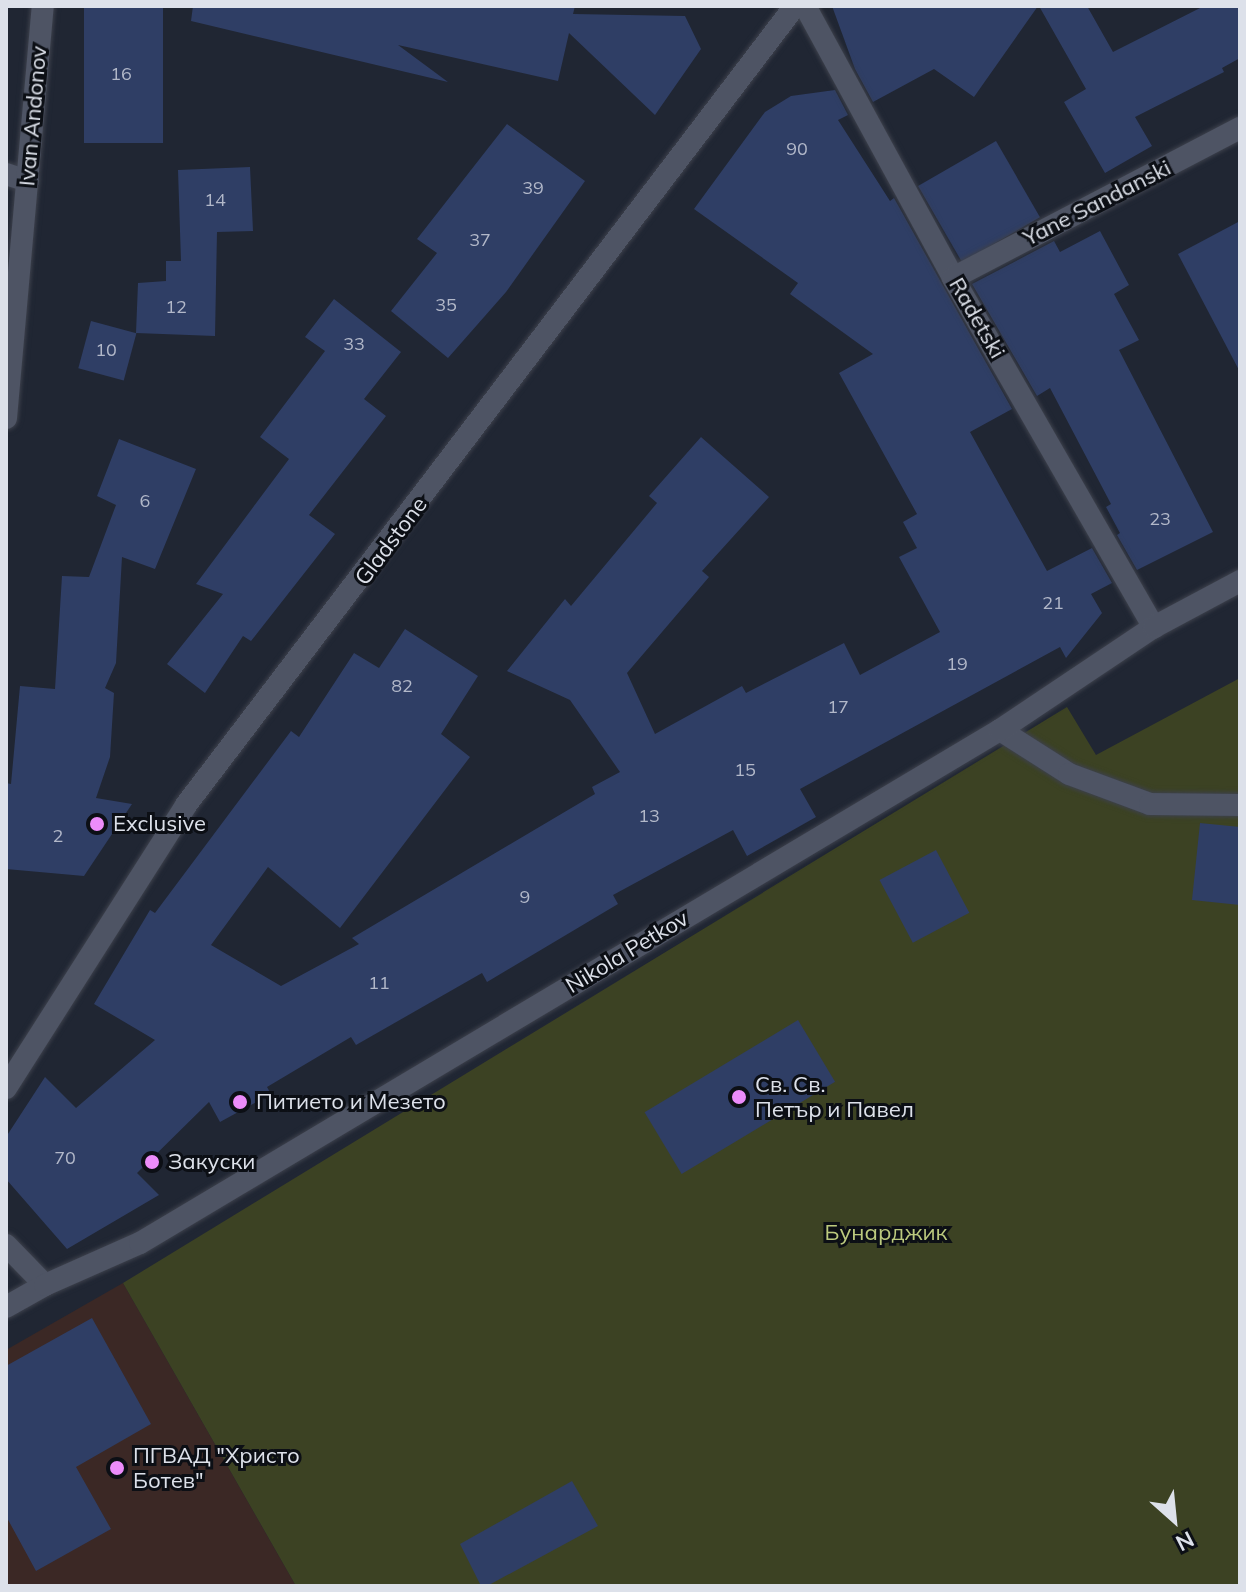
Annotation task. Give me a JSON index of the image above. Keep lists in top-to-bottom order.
{
  "streets": {
    "street": [
      "Ivan Andonov",
      "Yane Sandanski",
      "Radetski",
      "Gladstone",
      "Nikola Petkov"
    ]
  },
  "crossings": [
    ["Yane Sandanski", "Radetski"],
    ["Radetski", "Nikola Petkov"]
  ],
  "parks": ["Бунарджик"],
  "places": [
    "Exclusive",
    "Св. Св. Петър и Павел",
    "Питието и Мезето",
    "Закуски",
    "ПГВАД \"Христо Ботев\""
  ],
  "house_numbers": [
    "16",
    "90",
    "39",
    "14",
    "37",
    "35",
    "12",
    "33",
    "10",
    "6",
    "23",
    "21",
    "19",
    "82",
    "17",
    "15",
    "13",
    "2",
    "9",
    "11",
    "70"
  ],
  "north": "bottom right"
}
